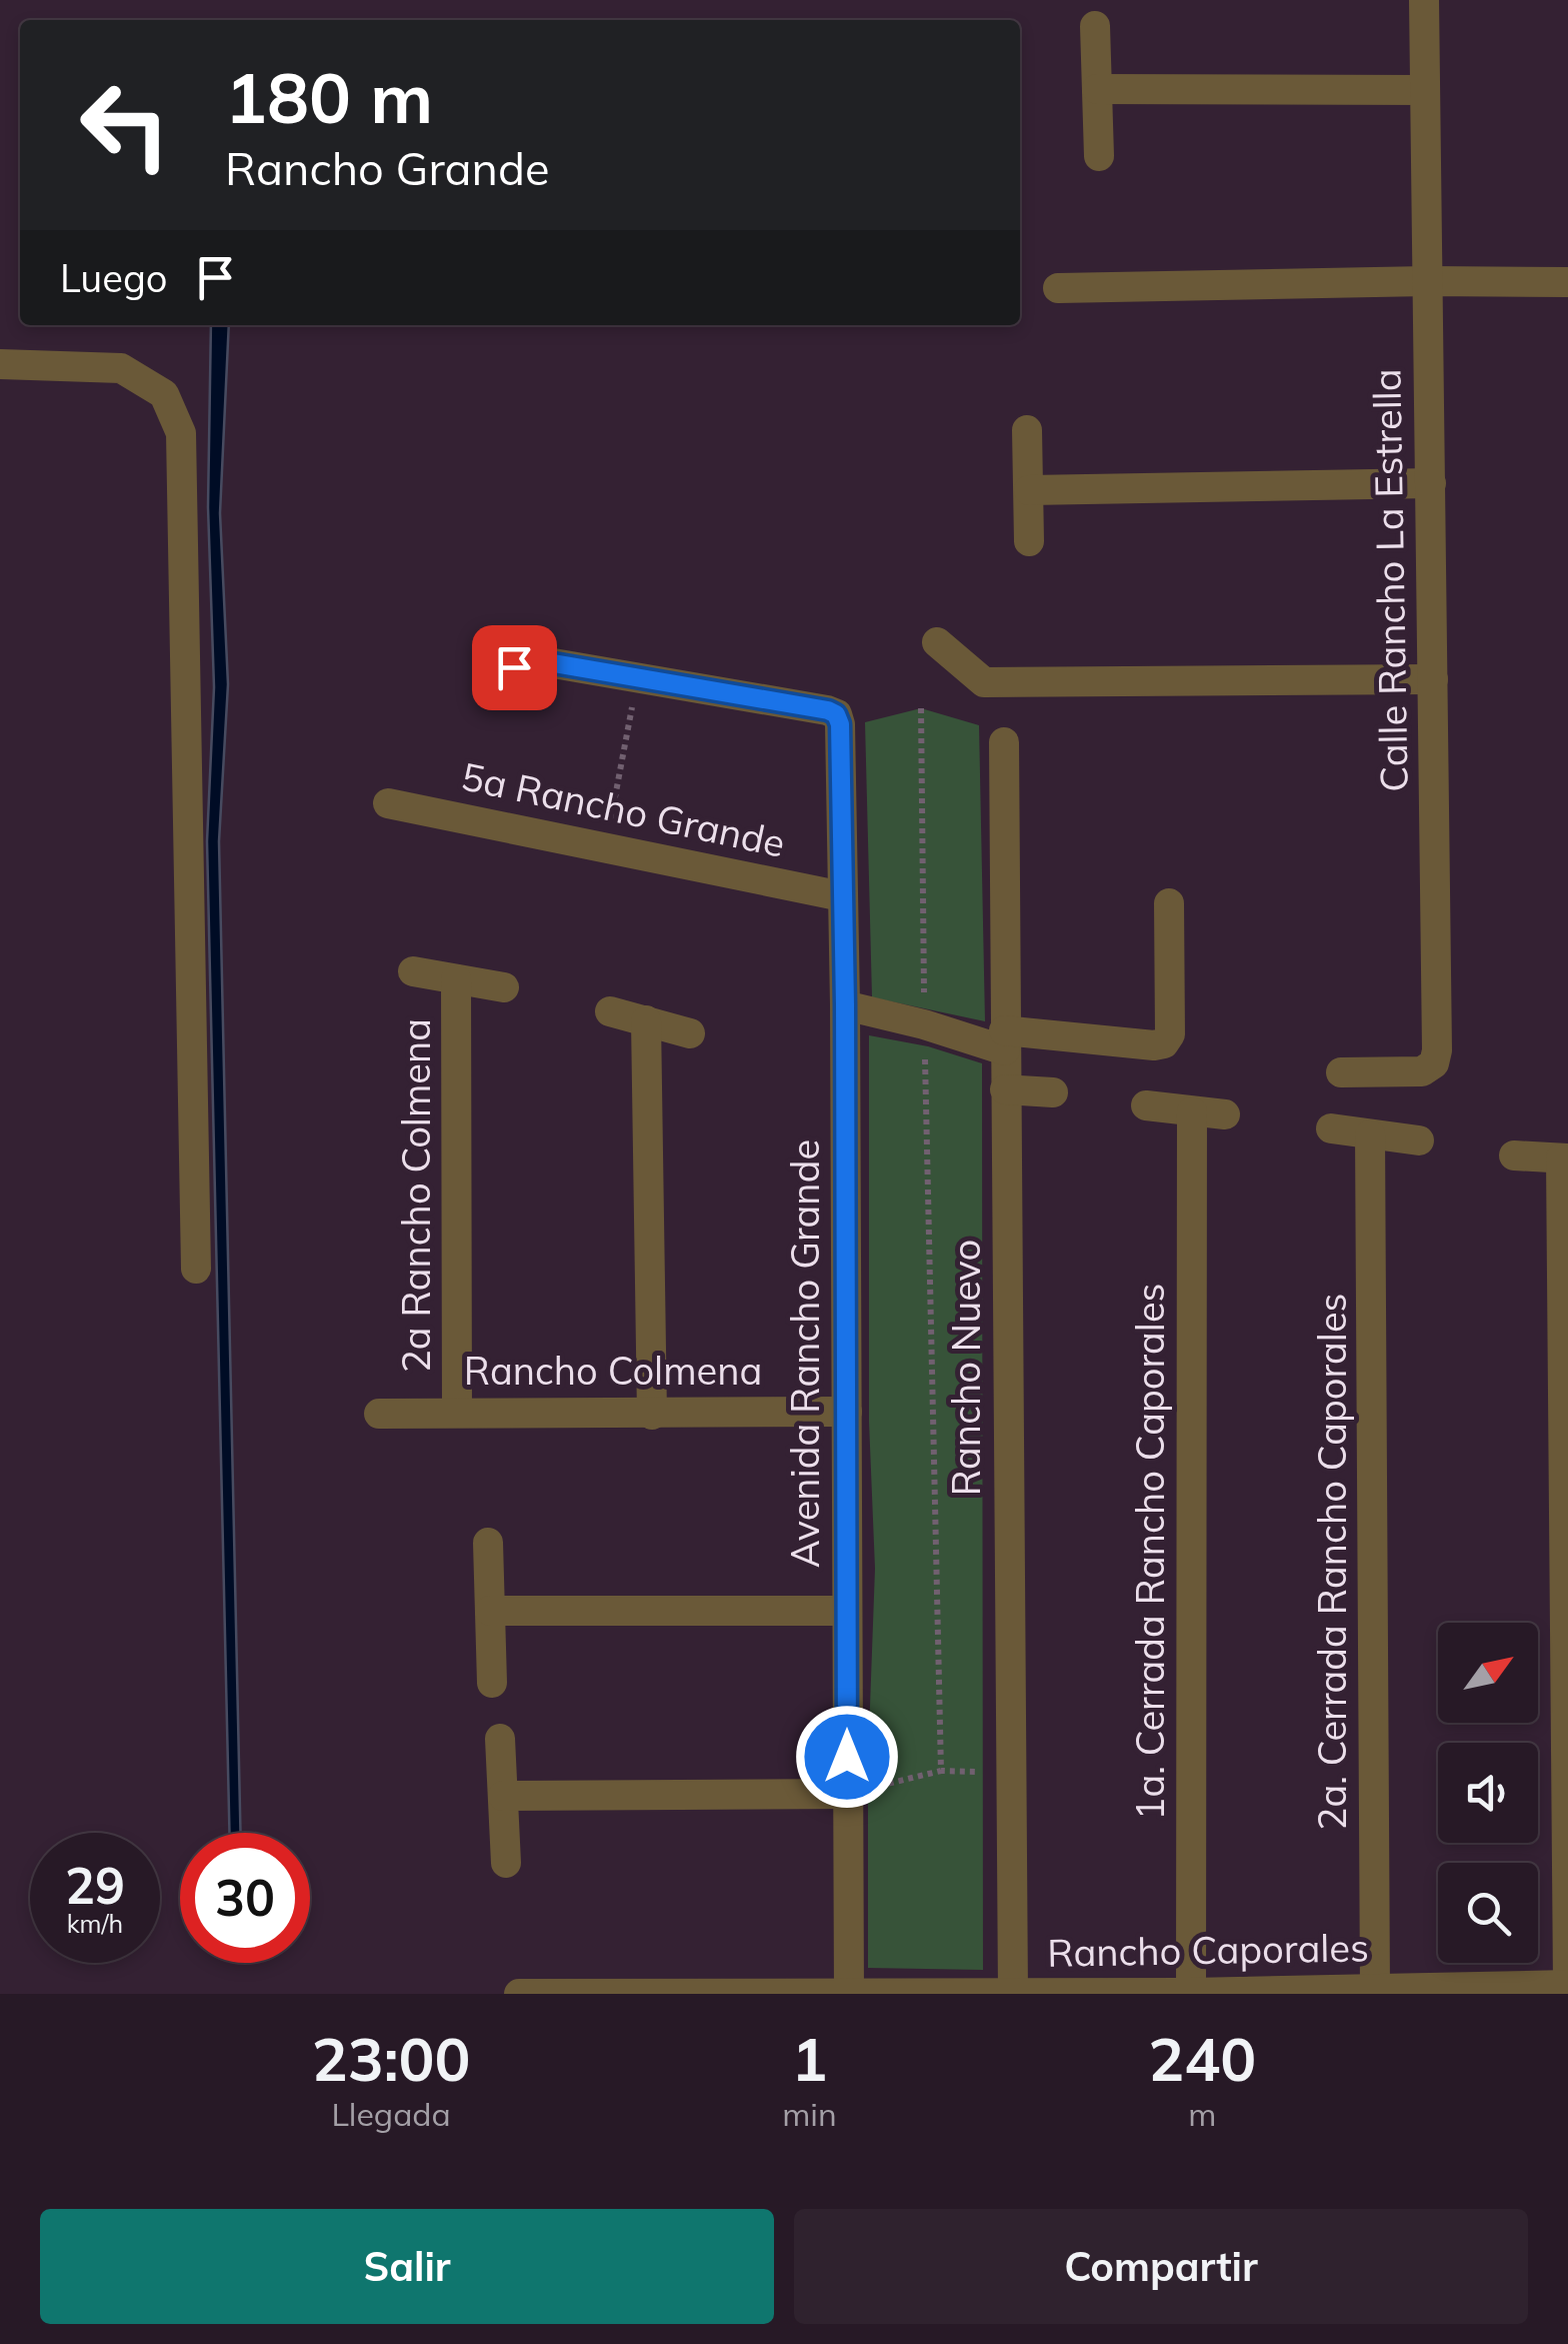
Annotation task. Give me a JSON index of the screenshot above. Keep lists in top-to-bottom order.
{
  "streets": {
    "street": [
      "Calle Rancho La Estrella",
      "5a Rancho Grande",
      "2a Rancho Colmena",
      "Avenida Rancho Grande",
      "Rancho Nuevo",
      "Rancho Colmena",
      "1a. Cerrada Rancho Caporales",
      "2a. Cerrada Rancho Caporales",
      "Rancho Caporales"
    ]
  },
  "crossings": [
    ["5a Rancho Grande", "Avenida Rancho Grande"],
    ["2a Rancho Colmena", "Rancho Colmena"],
    ["Avenida Rancho Grande", "Rancho Colmena"],
    ["Avenida Rancho Grande", "Rancho Caporales"],
    ["Rancho Nuevo", "Rancho Caporales"],
    ["1a. Cerrada Rancho Caporales", "Rancho Caporales"],
    ["2a. Cerrada Rancho Caporales", "Rancho Caporales"]
  ],
  "north": "top right",
  "page": {
    "turn": ["180 m", "Rancho Grande"],
    "then": "Luego",
    "speed": "29 km/h",
    "limit": "30",
    "eta": [
      "23:00",
      "Llegada",
      "1",
      "min",
      "240",
      "m"
    ],
    "buttons": ["Salir", "Compartir"]
  }
}
